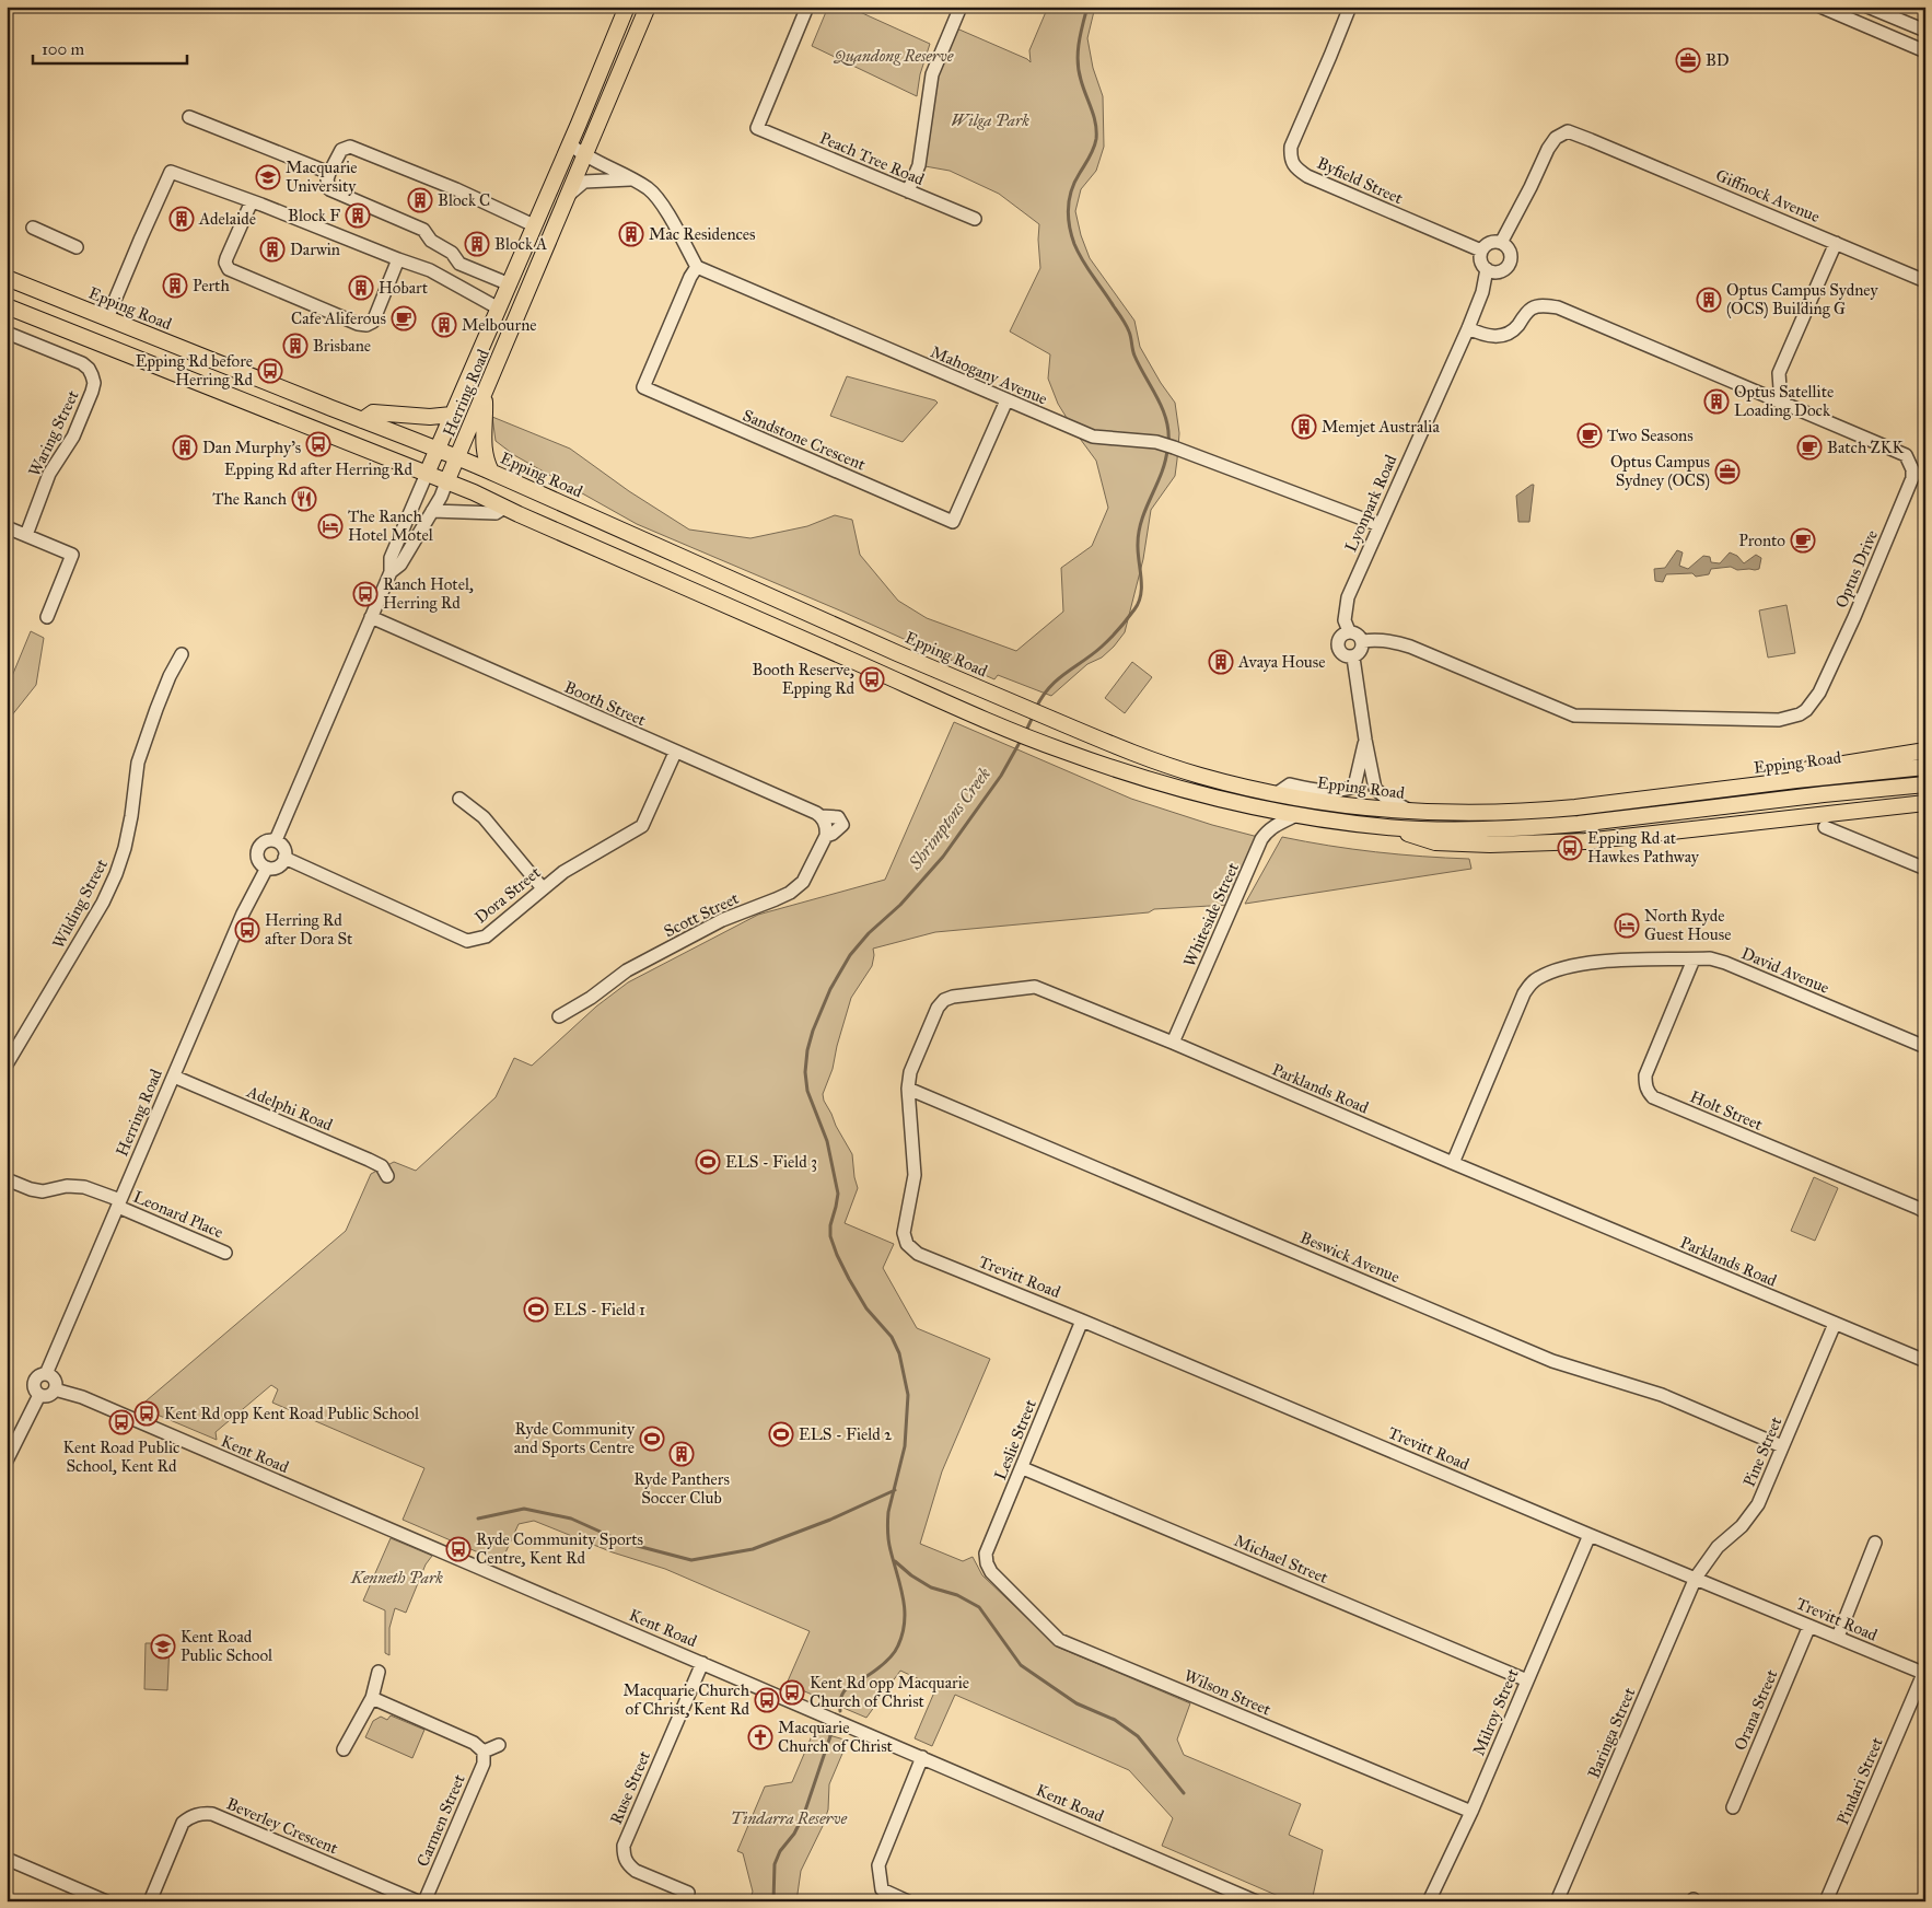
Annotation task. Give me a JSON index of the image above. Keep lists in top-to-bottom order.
{
  "streets": {
    "main road": ["Epping Road", "Herring Road"],
    "street": [
      "Peach Tree Road",
      "Byfield Street",
      "Giffnock Avenue",
      "Mahogany Avenue",
      "Waring Street",
      "Sandstone Crescent",
      "Lyonpark Road",
      "Optus Drive",
      "Booth Street",
      "Dora Street",
      "Wilding Street",
      "Scott Street",
      "Whiteside Street",
      "David Avenue",
      "Parklands Road",
      "Adelphi Road",
      "Holt Street",
      "Leonard Place",
      "Beswick Avenue",
      "Trevitt Road",
      "Leslie Street",
      "Pine Street",
      "Kent Road",
      "Michael Street",
      "Wilson Street",
      "Orana Street",
      "Milroy Street",
      "Baringa Street",
      "Pindari Street",
      "Ruse Street",
      "Carmen Street",
      "Beverley Crescent"
    ]
  },
  "crossings": [
    ["Byfield Street", "Giffnock Avenue"],
    ["Byfield Street", "Lyonpark Road"],
    ["Giffnock Avenue", "Lyonpark Road"],
    ["Epping Road", "Herring Road"],
    ["Epping Road", "Whiteside Street"],
    ["Mahogany Avenue", "Sandstone Crescent"],
    ["Mahogany Avenue", "Lyonpark Road"],
    ["Herring Road", "Booth Street"],
    ["Herring Road", "Dora Street"],
    ["Herring Road", "Adelphi Road"],
    ["Herring Road", "Leonard Place"],
    ["Herring Road", "Kent Road"],
    ["Lyonpark Road", "Optus Drive"],
    ["Booth Street", "Dora Street"],
    ["Booth Street", "Scott Street"],
    ["Whiteside Street", "Parklands Road"],
    ["David Avenue", "Parklands Road"],
    ["David Avenue", "Holt Street"],
    ["Parklands Road", "Beswick Avenue"],
    ["Parklands Road", "Trevitt Road"],
    ["Parklands Road", "Pine Street"],
    ["Beswick Avenue", "Pine Street"],
    ["Trevitt Road", "Leslie Street"],
    ["Trevitt Road", "Pine Street"],
    ["Trevitt Road", "Orana Street"],
    ["Trevitt Road", "Milroy Street"],
    ["Trevitt Road", "Baringa Street"],
    ["Trevitt Road", "Pindari Street"],
    ["Leslie Street", "Michael Street"],
    ["Leslie Street", "Wilson Street"],
    ["Pine Street", "Baringa Street"],
    ["Kent Road", "Ruse Street"],
    ["Michael Street", "Milroy Street"],
    ["Wilson Street", "Milroy Street"]
  ],
  "water": ["Shrimptons Creek"],
  "parks": [
    "Quandong Reserve",
    "Wilga Park",
    "Kenneth Park",
    "Tindarra Reserve"
  ],
  "places": {
    "office": ["BD", "Optus Campus Sydney (OCS)"],
    "school or university": ["Macquarie University", "Kent Road Public School"],
    "building": [
      "Block C",
      "Block F",
      "Adelaide",
      "Mac Residences",
      "Block A",
      "Darwin",
      "Perth",
      "Hobart",
      "Optus Campus Sydney (OCS) Building G",
      "Melbourne",
      "Brisbane",
      "Optus Satellite Loading Dock",
      "Memjet Australia",
      "Dan Murphy's",
      "Avaya House",
      "Ryde Panthers Soccer Club"
    ],
    "cafe": [
      "Cafe Aliferous",
      "Two Seasons",
      "Batch ZKK",
      "Pronto"
    ],
    "bus stop": [
      "Epping Rd before Herring Rd",
      "Epping Rd after Herring Rd",
      "Ranch Hotel, Herring Rd",
      "Booth Reserve, Epping Rd",
      "Epping Rd at Hawkes Pathway",
      "Herring Rd after Dora St",
      "Kent Rd opp Kent Road Public School",
      "Kent Road Public School, Kent Rd",
      "Ryde Community Sports Centre, Kent Rd",
      "Kent Rd opp Macquarie Church of Christ",
      "Macquarie Church of Christ, Kent Rd"
    ],
    "restaurant": ["The Ranch"],
    "hotel": ["The Ranch Hotel Motel", "North Ryde Guest House"],
    "sports": [
      "ELS - Field 3",
      "ELS - Field 1",
      "ELS - Field 2",
      "Ryde Community and Sports Centre"
    ],
    "church": ["Macquarie Church of Christ"]
  },
  "scale_bar": "100 m"
}
